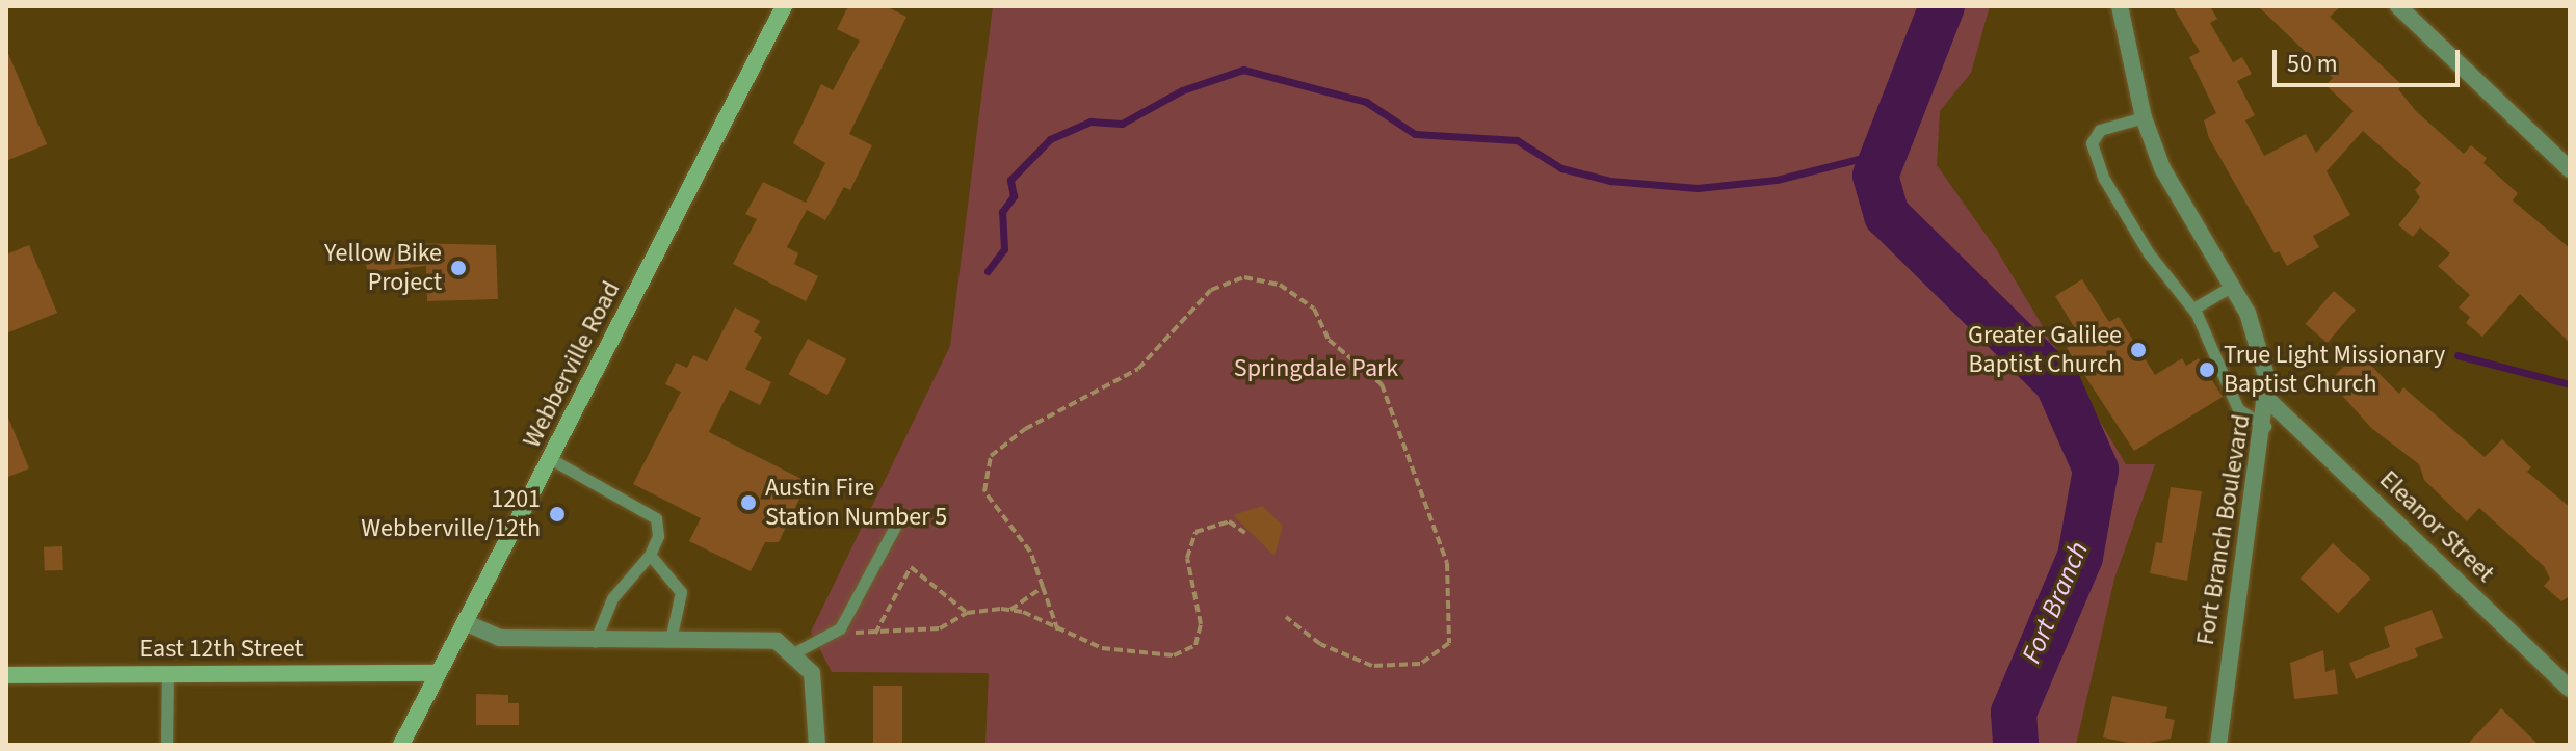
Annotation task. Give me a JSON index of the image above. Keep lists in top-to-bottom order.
{
  "streets": {
    "street": [
      "Webberville Road",
      "Eleanor Street",
      "Fort Branch Boulevard",
      "East 12th Street"
    ]
  },
  "crossings": [
    ["Webberville Road", "East 12th Street"],
    ["Eleanor Street", "Fort Branch Boulevard"]
  ],
  "water": ["Fort Branch"],
  "parks": ["Springdale Park"],
  "places": [
    "Yellow Bike Project",
    "Greater Galilee Baptist Church",
    "True Light Missionary Baptist Church",
    "Austin Fire Station Number 5",
    "1201 Webberville/12th"
  ],
  "scale_bar": "50 m"
}
